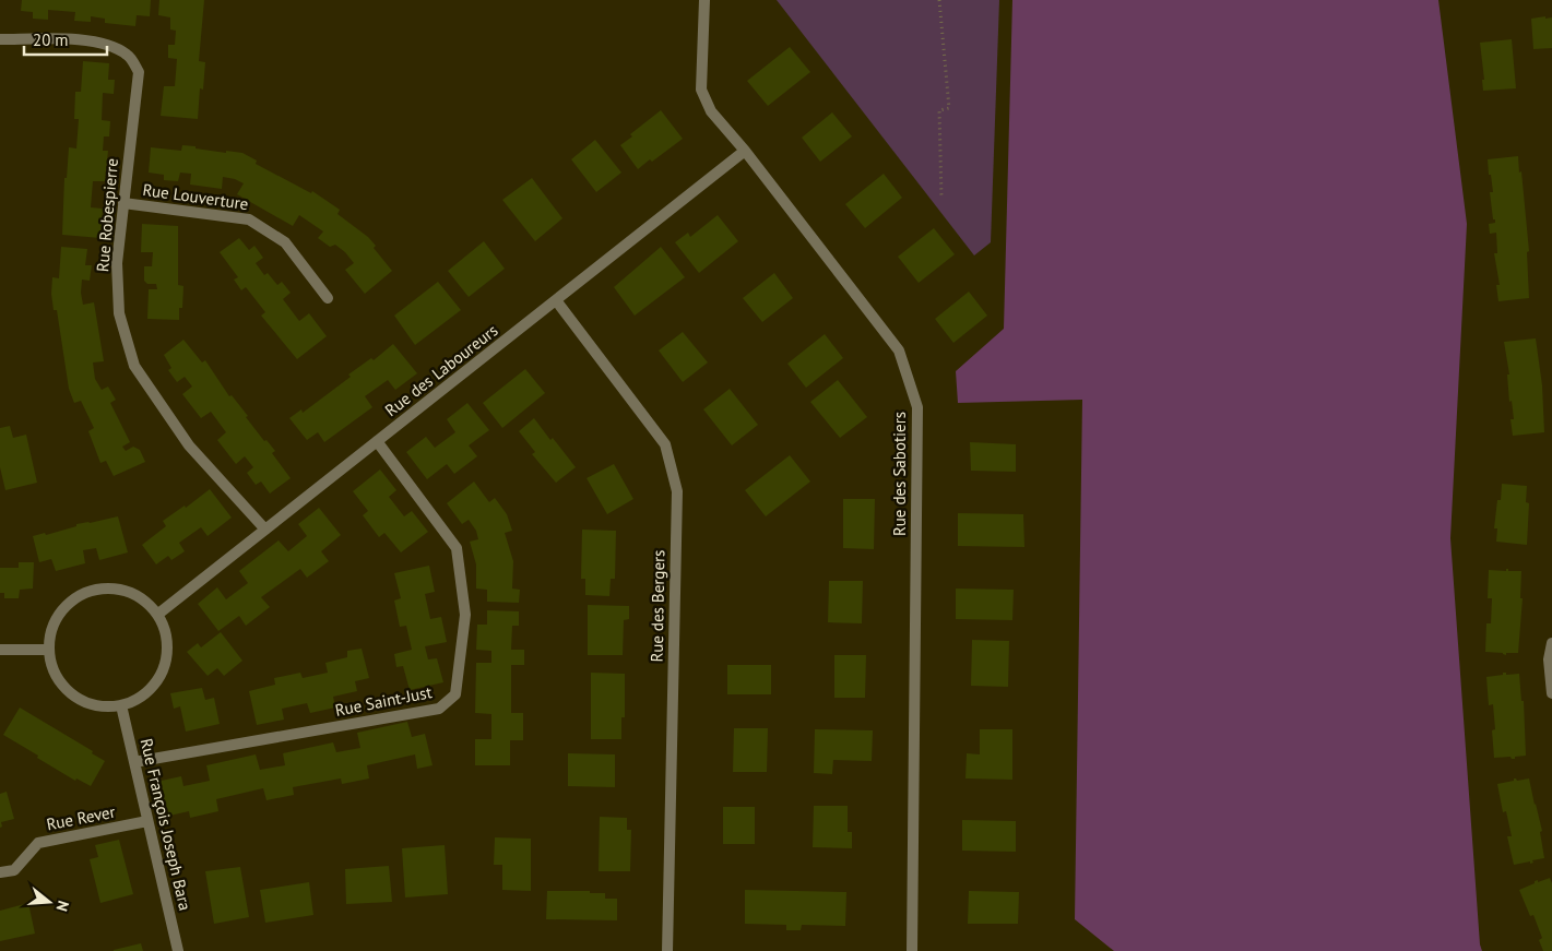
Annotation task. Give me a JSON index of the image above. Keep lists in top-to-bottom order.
{
  "streets": {
    "street": [
      "Rue Louverture",
      "Rue Robespierre",
      "Rue des Laboureurs",
      "Rue des Sabotiers",
      "Rue des Bergers",
      "Rue Saint-Just",
      "Rue Rever",
      "Rue François Joseph Bara"
    ]
  },
  "crossings": [
    ["Rue Louverture", "Rue Robespierre"],
    ["Rue Robespierre", "Rue des Laboureurs"],
    ["Rue des Laboureurs", "Rue des Sabotiers"],
    ["Rue des Laboureurs", "Rue des Bergers"],
    ["Rue des Laboureurs", "Rue Saint-Just"],
    ["Rue des Laboureurs", "Rue François Joseph Bara"],
    ["Rue Saint-Just", "Rue François Joseph Bara"],
    ["Rue Rever", "Rue François Joseph Bara"]
  ],
  "scale_bar": "20 m",
  "north": "right"
}
